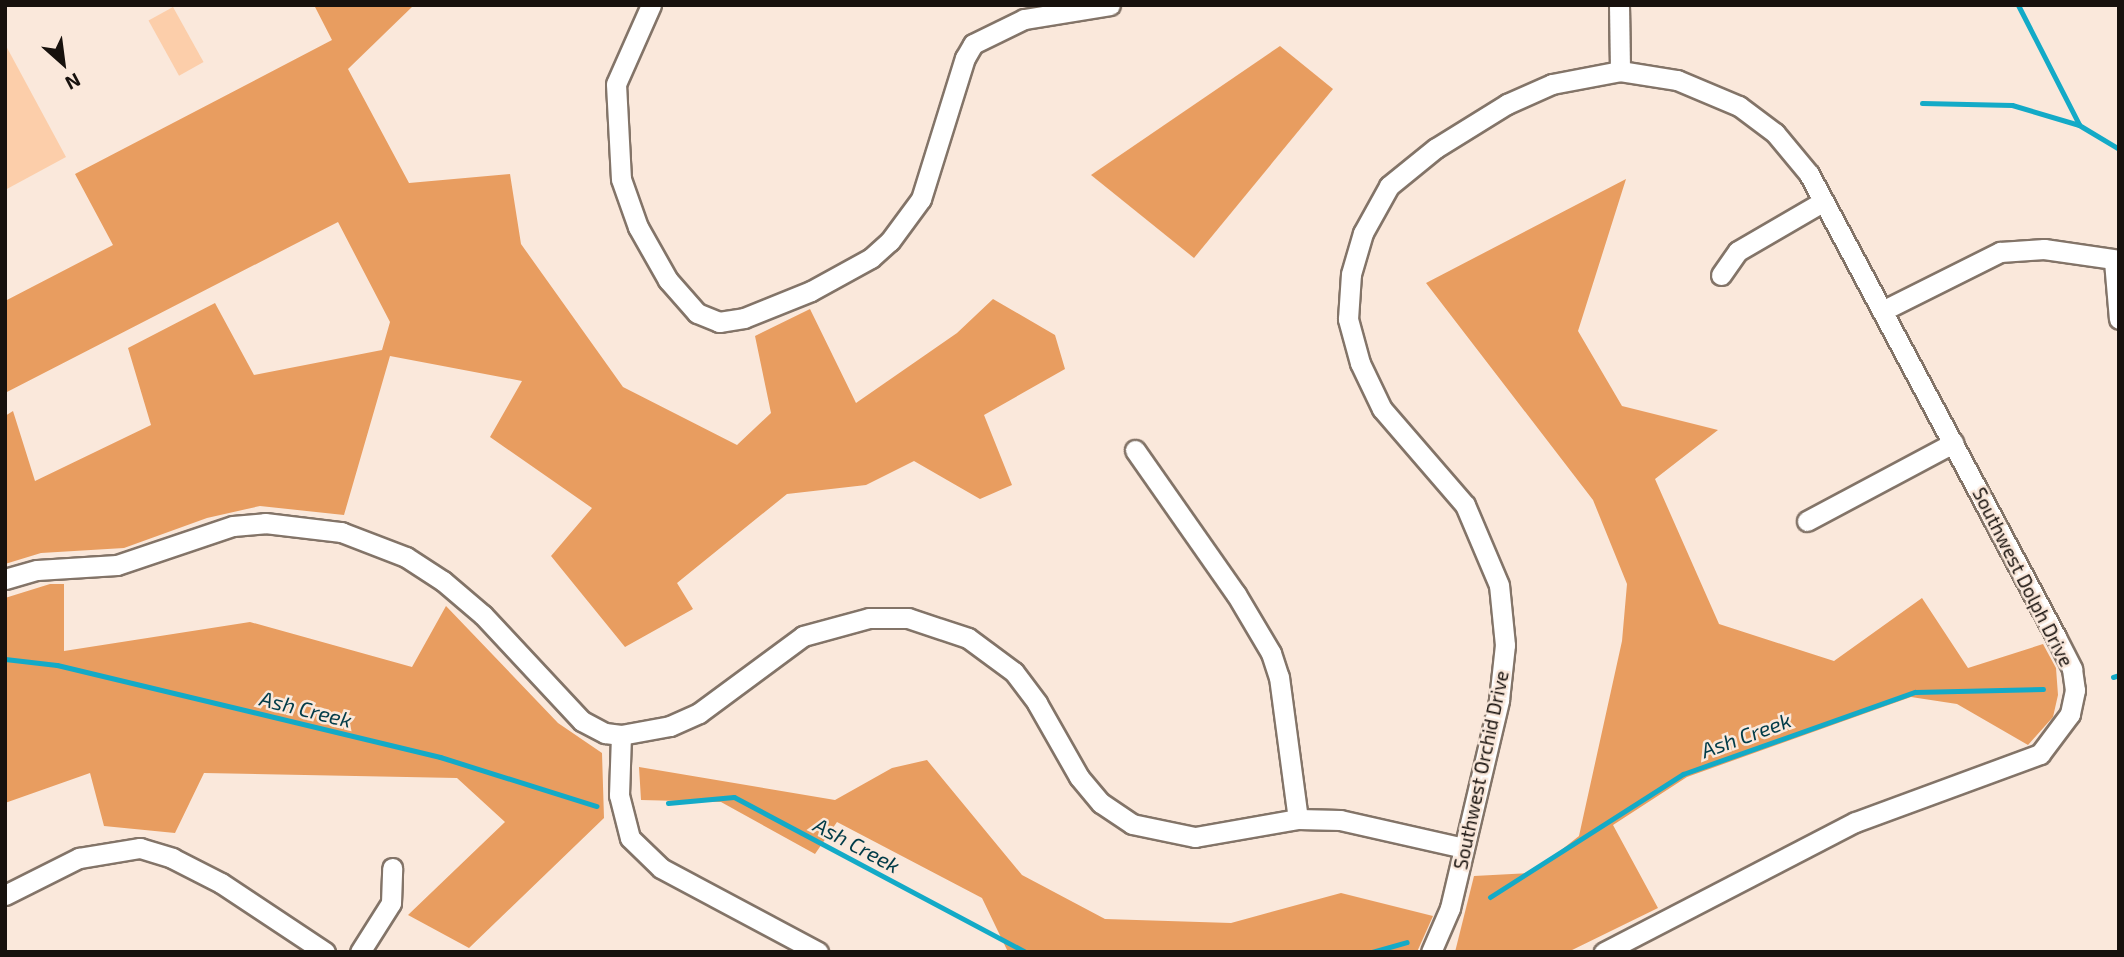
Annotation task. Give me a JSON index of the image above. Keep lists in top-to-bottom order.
{
  "streets": {
    "street": ["Southwest Dolph Drive", "Southwest Orchid Drive"]
  },
  "crossings": [
    ["Southwest Dolph Drive", "Southwest Orchid Drive"]
  ],
  "water": ["Ash Creek"],
  "north": "bottom right"
}
